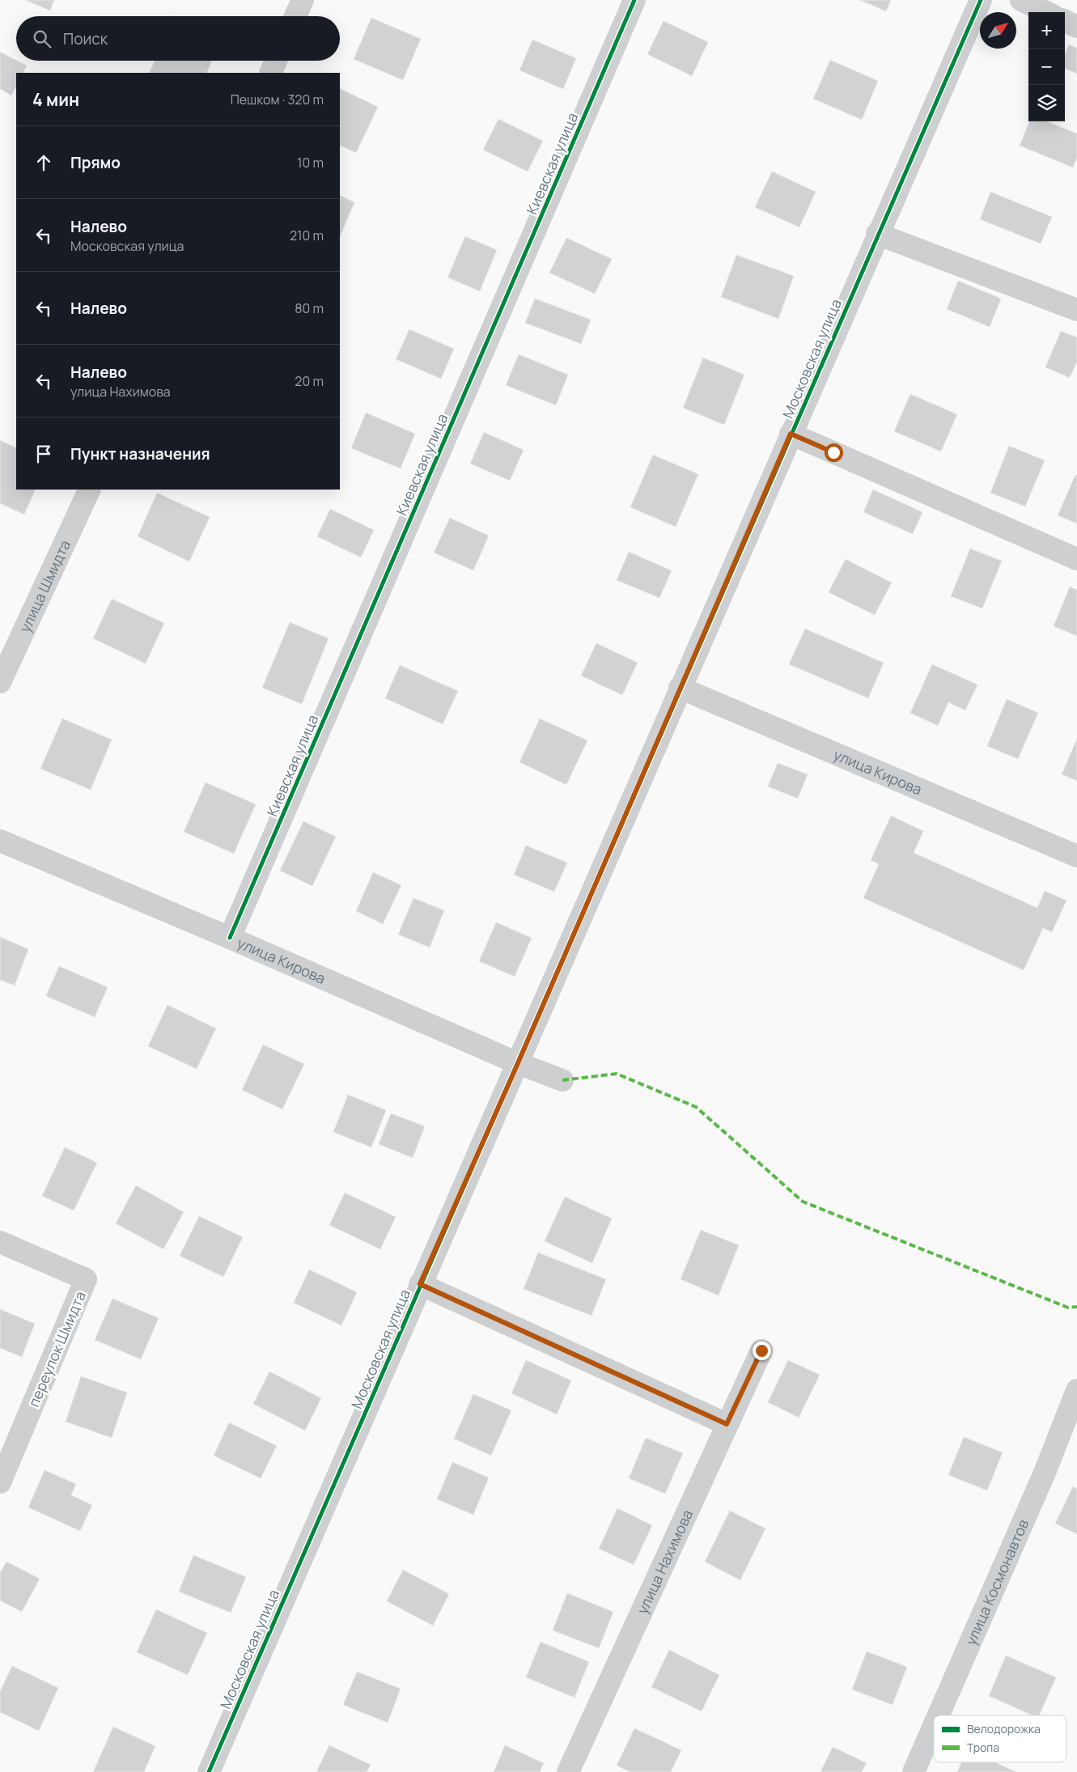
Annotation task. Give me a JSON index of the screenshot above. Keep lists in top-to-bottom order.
{
  "streets": {
    "street": [
      "Киевская улица",
      "Московская улица",
      "улица Шмидта",
      "улица Кирова",
      "переулок Шмидта",
      "улица Нахимова",
      "улица Космонавтов"
    ]
  },
  "crossings": [
    ["Киевская улица", "улица Кирова"],
    ["Московская улица", "улица Кирова"]
  ],
  "legend": ["Велодорожка", "Тропа"],
  "north": "top right",
  "page": {
    "map_buttons": ["+", "−"],
    "search": "Поиск",
    "heading": ["4 мин", "Пешком · 320 m"],
    "list": [
      ["Прямо", "10 m"],
      ["Налево", "Московская улица", "210 m"],
      ["Налево", "80 m"],
      ["Налево", "улица Нахимова", "20 m"],
      "Пункт назначения"
    ]
  }
}
